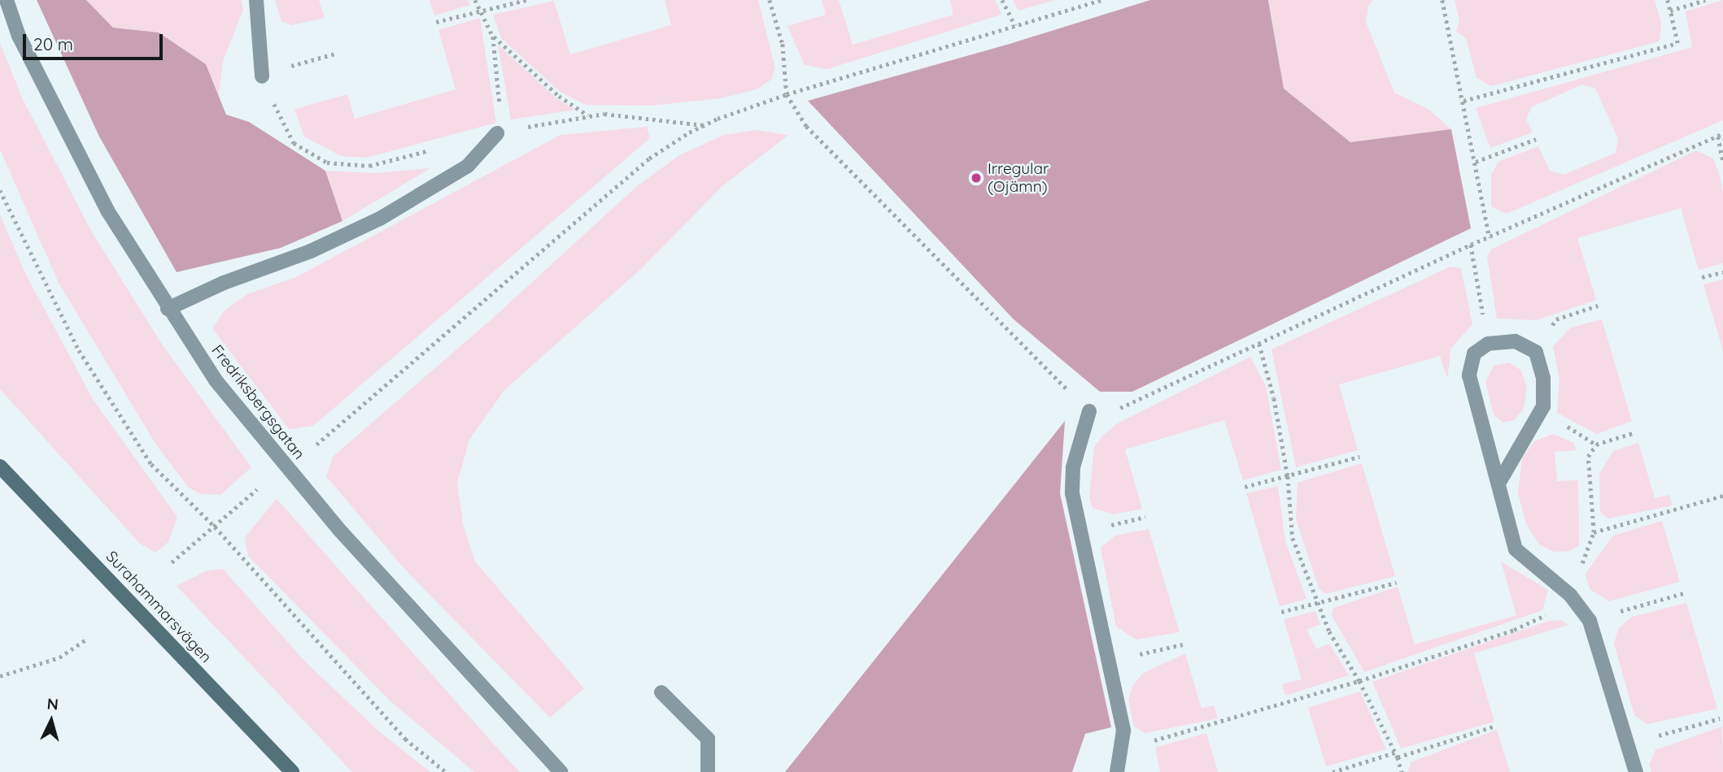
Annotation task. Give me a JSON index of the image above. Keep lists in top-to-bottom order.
{
  "streets": {
    "main road": ["Surahammarsvägen"],
    "street": ["Fredriksbergsgatan"]
  },
  "places": ["Irregular (Ojämn)"],
  "scale_bar": "20 m",
  "north": "top"
}
